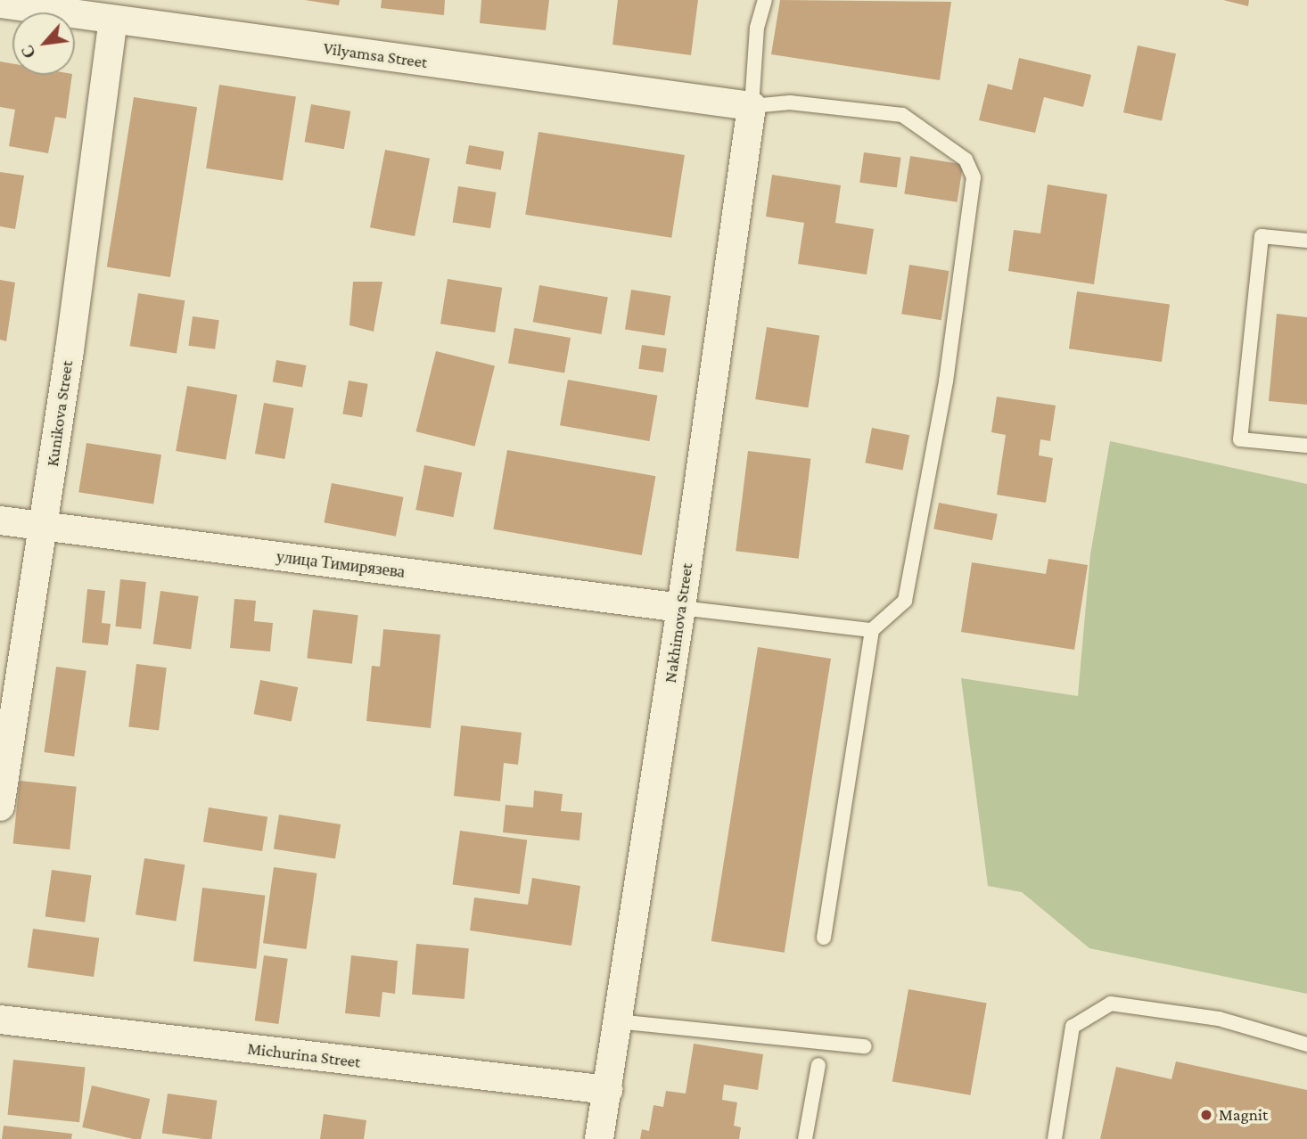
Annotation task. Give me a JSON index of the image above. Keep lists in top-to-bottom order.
{
  "streets": {
    "street": [
      "Vilyamsa Street",
      "Kunikova Street",
      "улица Тимирязева",
      "Nakhimova Street",
      "Michurina Street"
    ]
  },
  "crossings": [
    ["Vilyamsa Street", "Kunikova Street"],
    ["Vilyamsa Street", "Nakhimova Street"],
    ["Kunikova Street", "улица Тимирязева"],
    ["улица Тимирязева", "Nakhimova Street"],
    ["Nakhimova Street", "Michurina Street"]
  ],
  "places": ["Magnit"],
  "north": "bottom left"
}
